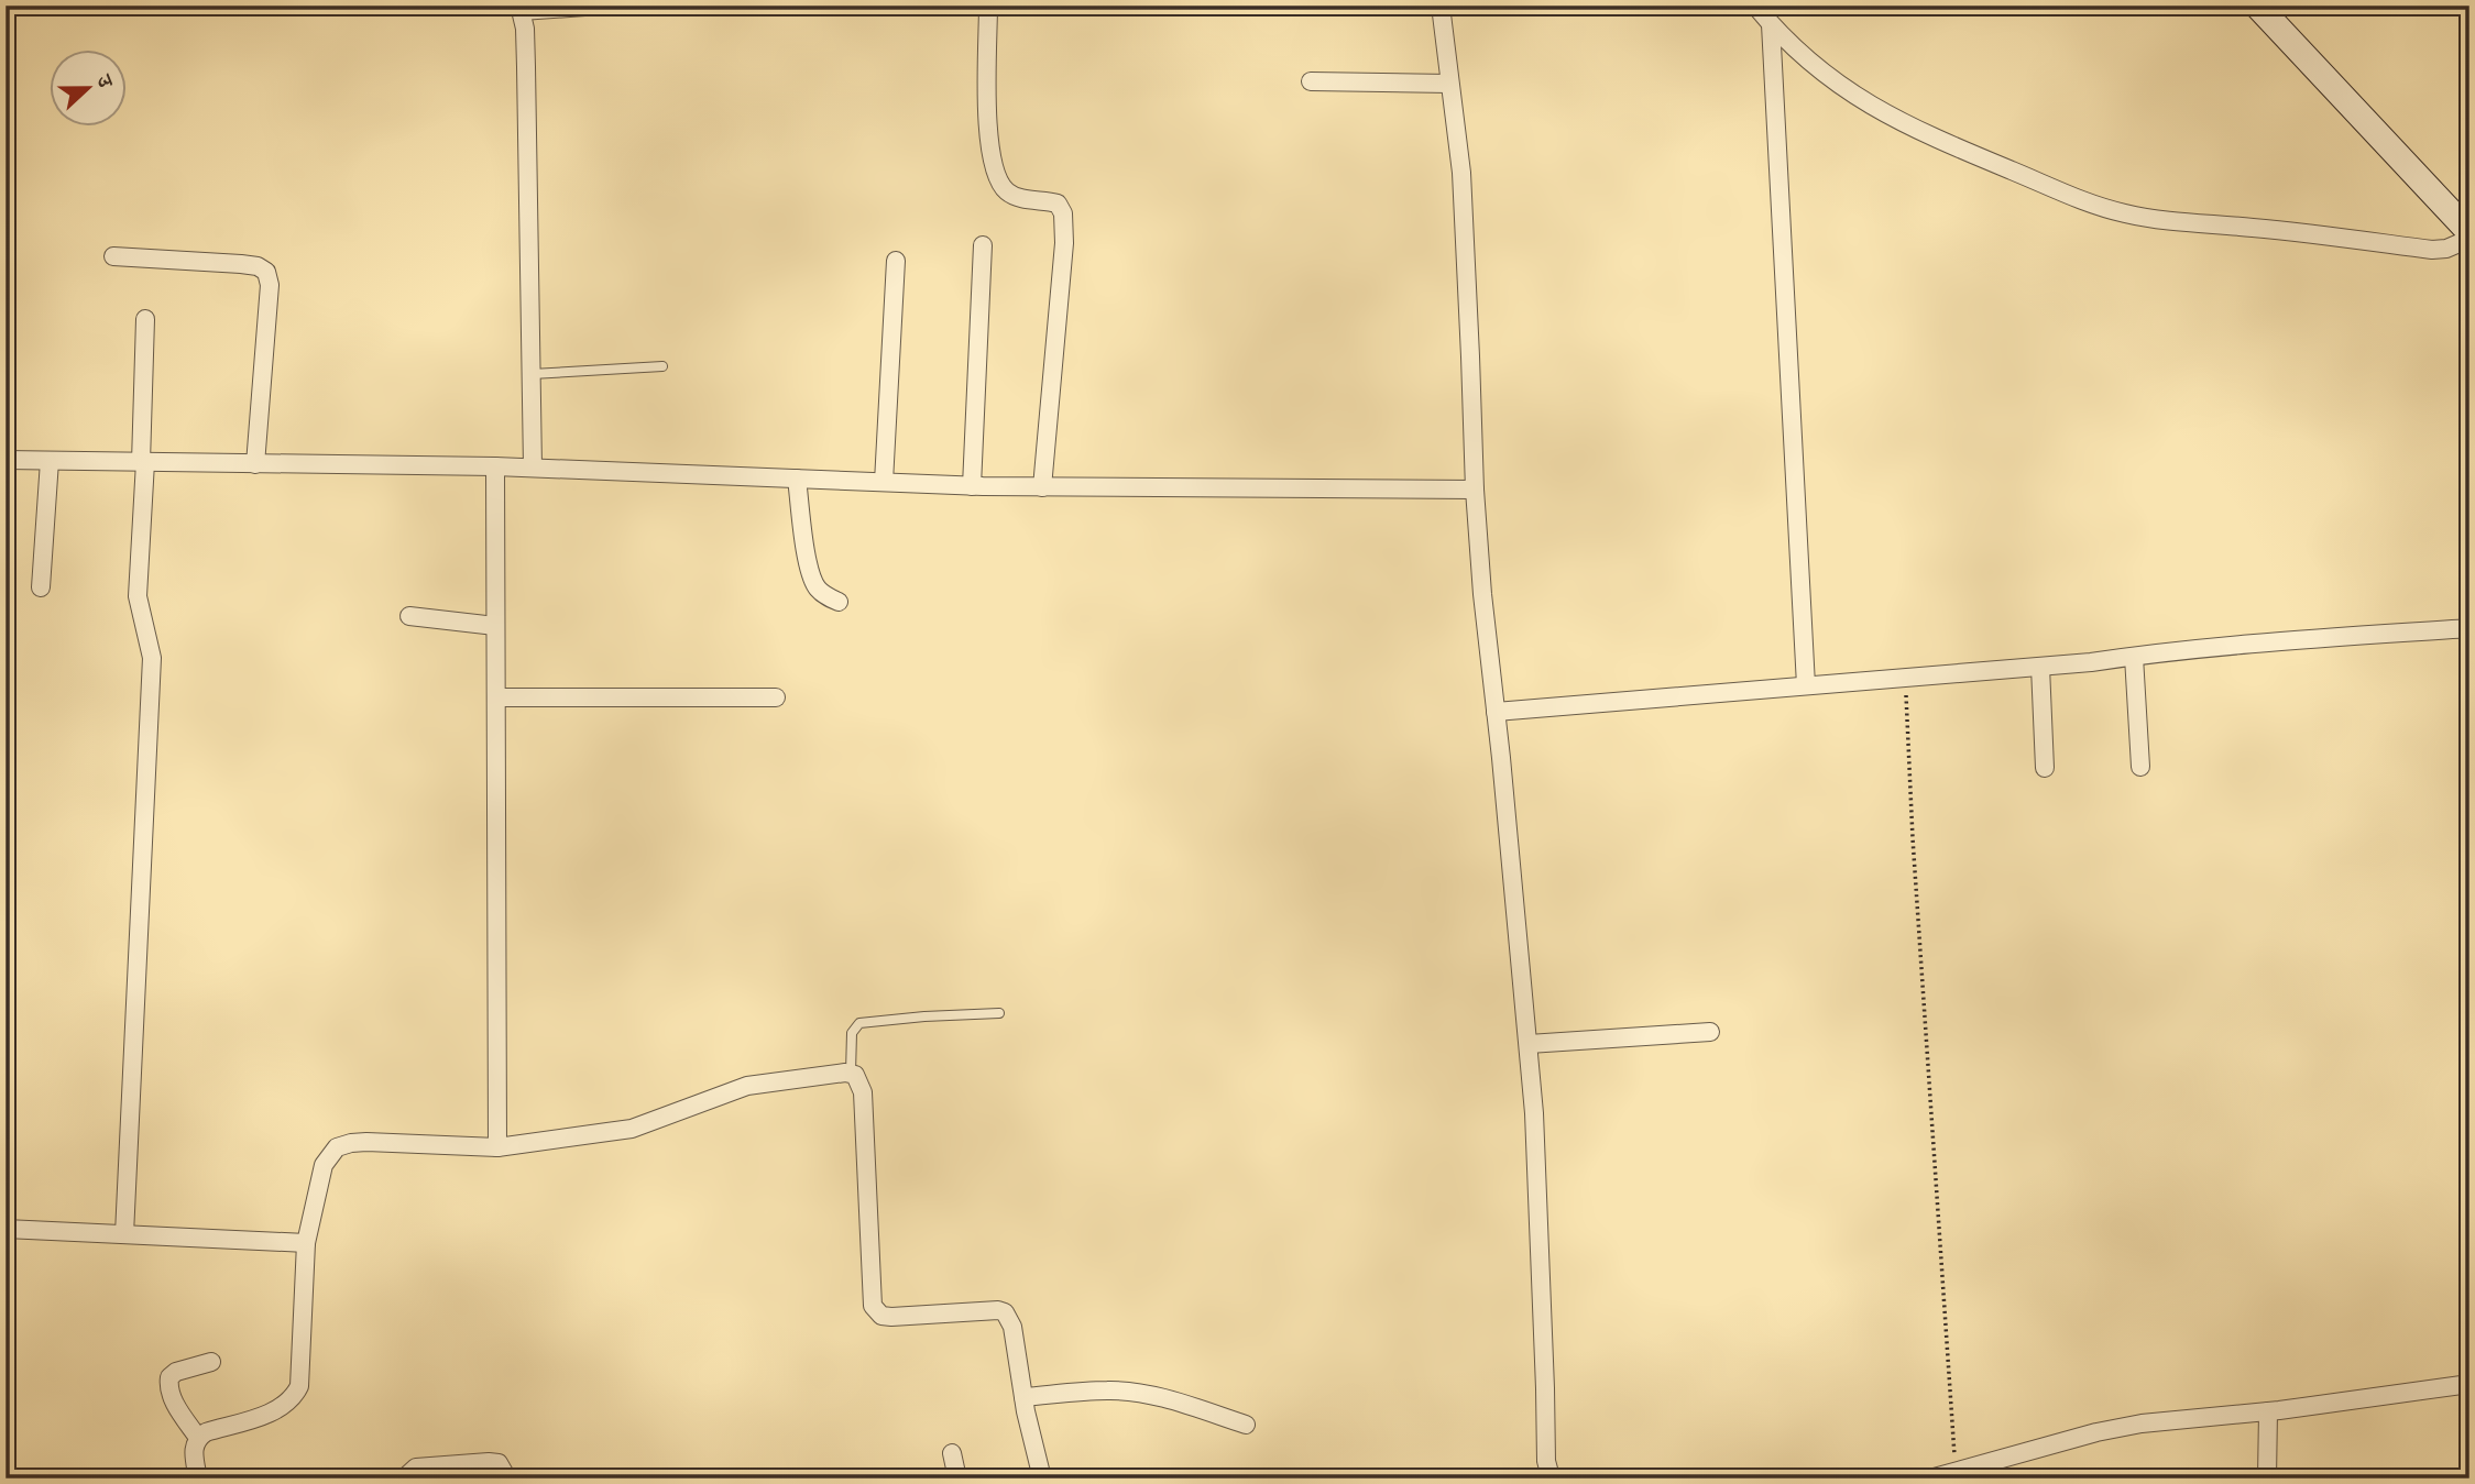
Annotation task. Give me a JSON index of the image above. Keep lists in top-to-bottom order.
{
  "north": "right"
}
